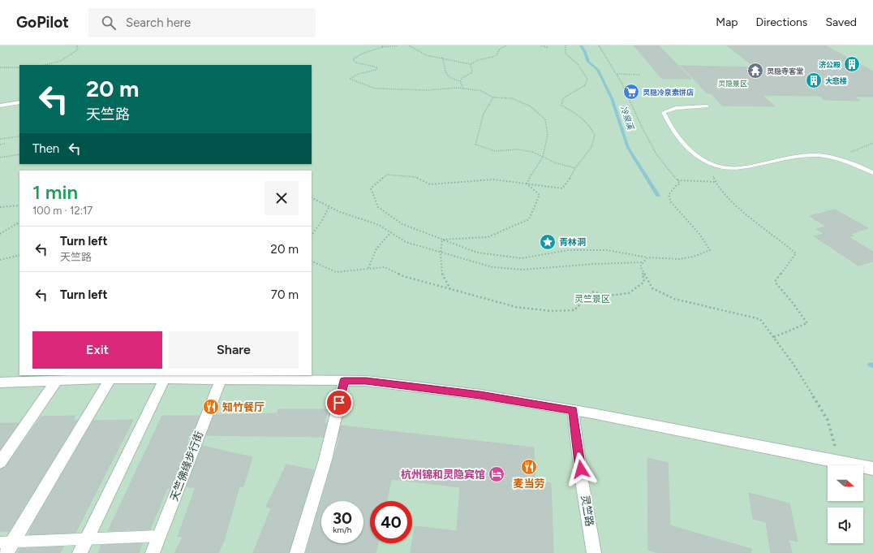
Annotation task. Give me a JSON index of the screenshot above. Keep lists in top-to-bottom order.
{
  "streets": {
    "street": ["天竺佛缘步行街", "灵竺路"]
  },
  "water": ["冷泉溪"],
  "parks": ["灵隐景区", "灵竺景区"],
  "places": {
    "building": ["济公殿", "大悲楼"],
    "temple": ["灵隐寺客堂"],
    "supermarket": ["灵隐冷泉素饼店"],
    "place": ["青林洞"],
    "restaurant": ["知竹餐厅", "麦当劳"],
    "hotel": ["杭州锦和灵隐宾馆"]
  },
  "north": "right",
  "page": {
    "header": "GoPilot",
    "search": "Search here",
    "nav": ["Map", "Directions", "Saved"],
    "turn": ["20 m", "天竺路"],
    "then": "Then",
    "heading": ["1 min", "100 m · 12:17"],
    "list": [
      {
        "name": "Turn left",
        "note": "天竺路",
        "value": "20 m"
      },
      {
        "name": "Turn left",
        "value": "70 m"
      }
    ],
    "buttons": ["Exit", "Share"],
    "speed": "30 km/h",
    "limit": "40"
  }
}
